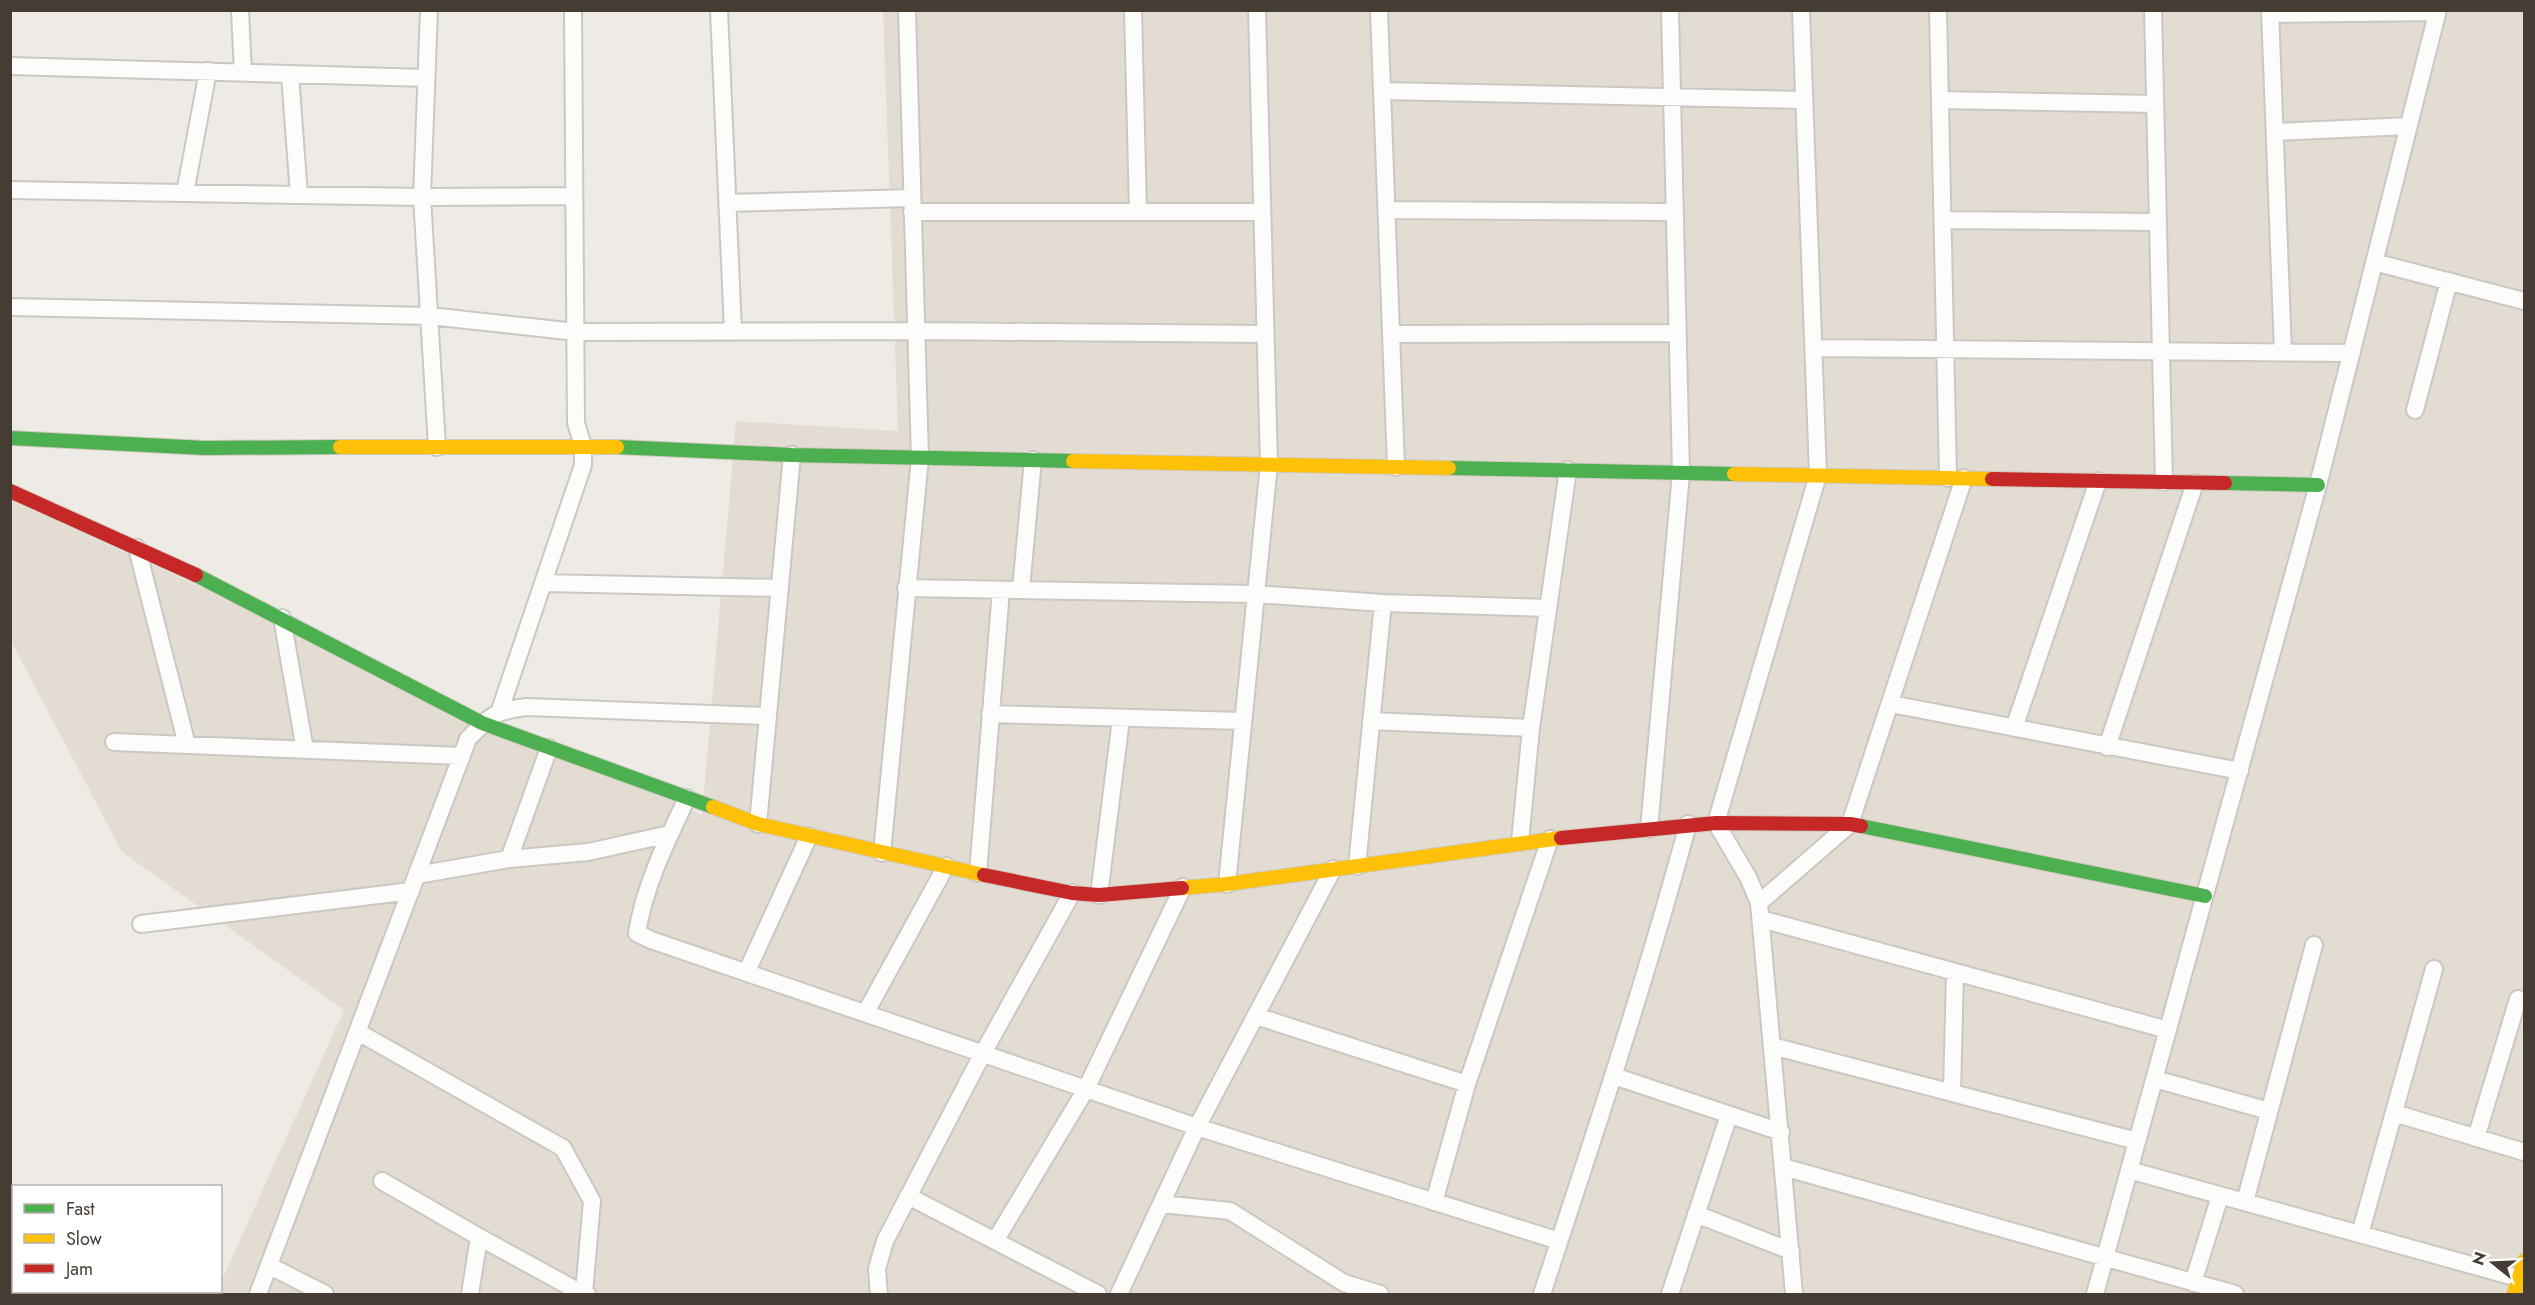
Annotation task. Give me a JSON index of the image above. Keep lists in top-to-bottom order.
{
  "legend": ["Fast", "Slow", "Jam"],
  "north": "left"
}
